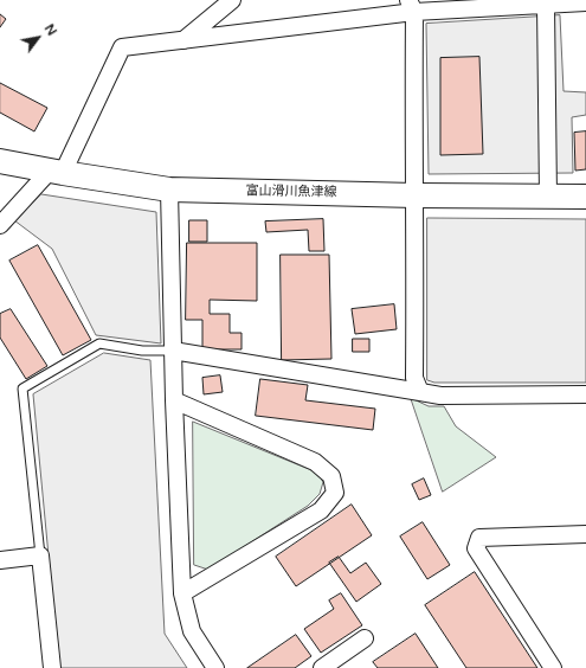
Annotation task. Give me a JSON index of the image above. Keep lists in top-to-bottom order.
{
  "streets": {
    "main road": ["富山滑川魚津線"]
  },
  "north": "top right"
}
